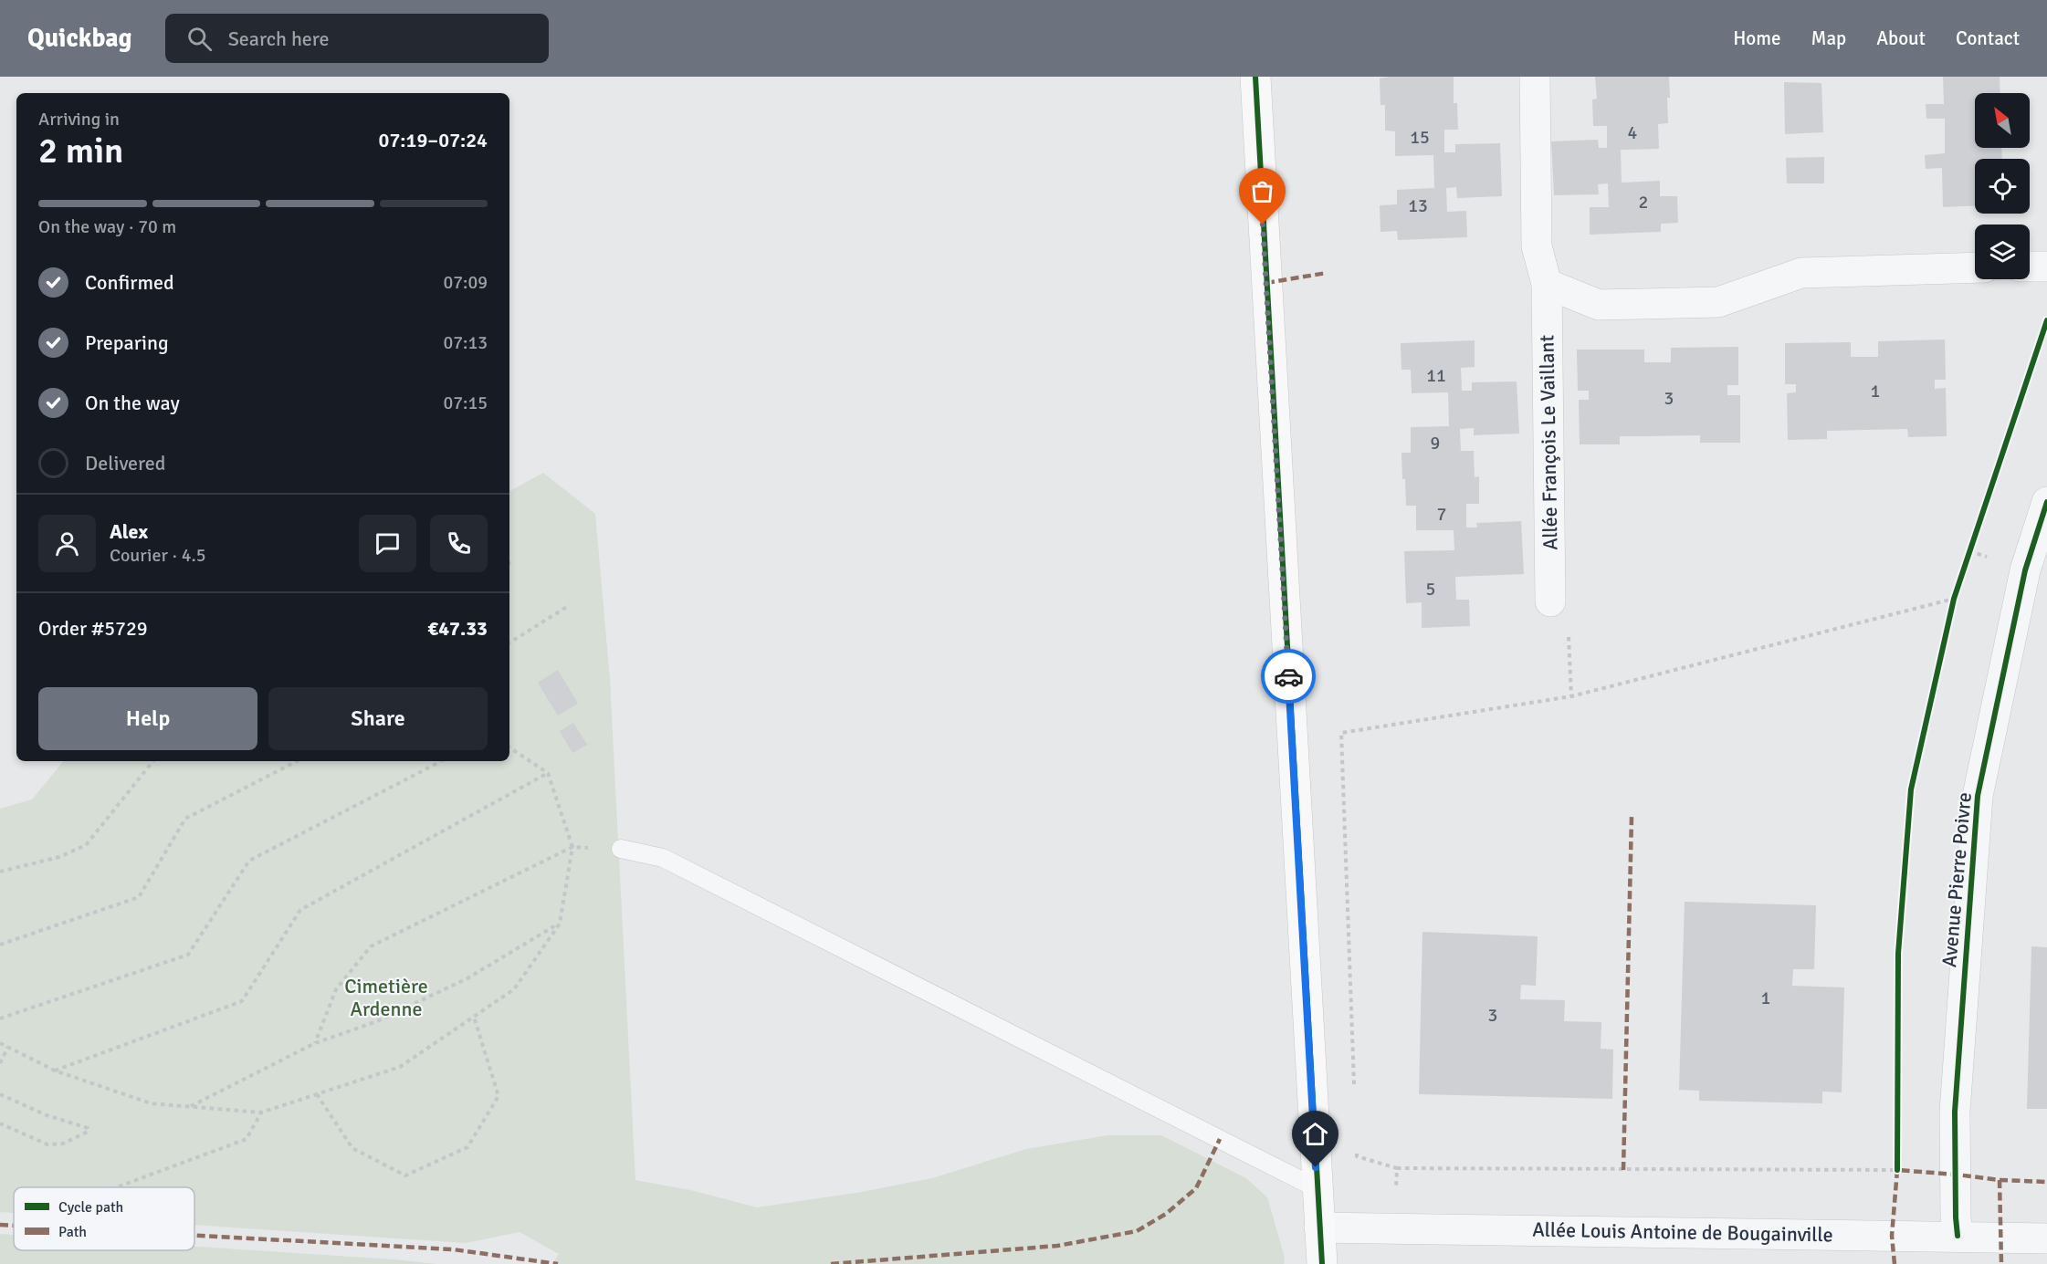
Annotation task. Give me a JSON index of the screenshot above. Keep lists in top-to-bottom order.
{
  "streets": {
    "street": ["Allée François Le Vaillant", "Avenue Pierre Poivre", "Allée Louis Antoine de Bougainville"]
  },
  "crossings": [
    ["Avenue Pierre Poivre", "Allée Louis Antoine de Bougainville"]
  ],
  "parks": ["Cimetière Ardenne"],
  "house_numbers": [
    "4",
    "15",
    "2",
    "13",
    "11",
    "1",
    "3",
    "9",
    "7",
    "5",
    "1",
    "3"
  ],
  "legend": ["Cycle path", "Path"],
  "north": "top left",
  "page": {
    "header": "Quickbag",
    "search": "Search here",
    "nav": [
      "Home",
      "Map",
      "About",
      "Contact"
    ],
    "heading": ["2 min", "Arriving in", "07:19–07:24"],
    "panel": [
      "Alex",
      "Courier · 4.5",
      "Order #5729",
      "€47.33"
    ],
    "bar": "On the way · 70 m",
    "list": [
      ["Confirmed", "07:09"],
      ["Preparing", "07:13"],
      ["On the way", "07:15"],
      "Delivered"
    ],
    "buttons": ["Help", "Share"]
  }
}
